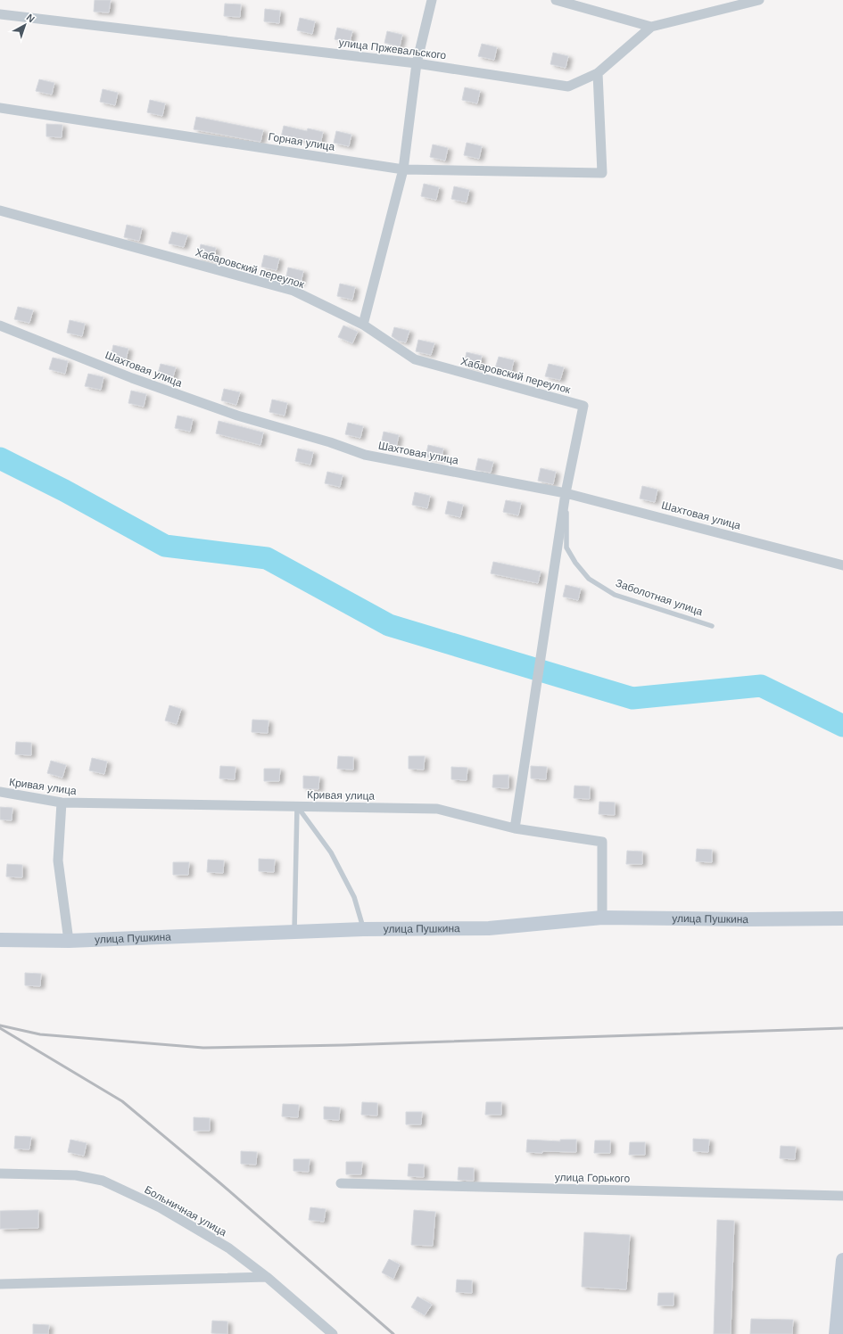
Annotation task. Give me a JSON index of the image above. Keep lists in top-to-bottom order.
{
  "streets": {
    "main road": ["улица Пушкина"],
    "street": [
      "улица Пржевальского",
      "Горная улица",
      "Хабаровский переулок",
      "Шахтовая улица",
      "Кривая улица",
      "улица Горького",
      "Больничная улица"
    ],
    "lane": ["Заболотная улица"]
  },
  "crossings": [
    ["улица Пржевальского", "Горная улица"],
    ["Хабаровский переулок", "Шахтовая улица"],
    ["Хабаровский переулок", "Заболотная улица"],
    ["Шахтовая улица", "Заболотная улица"],
    ["Кривая улица", "улица Пушкина"]
  ],
  "north": "top right"
}
